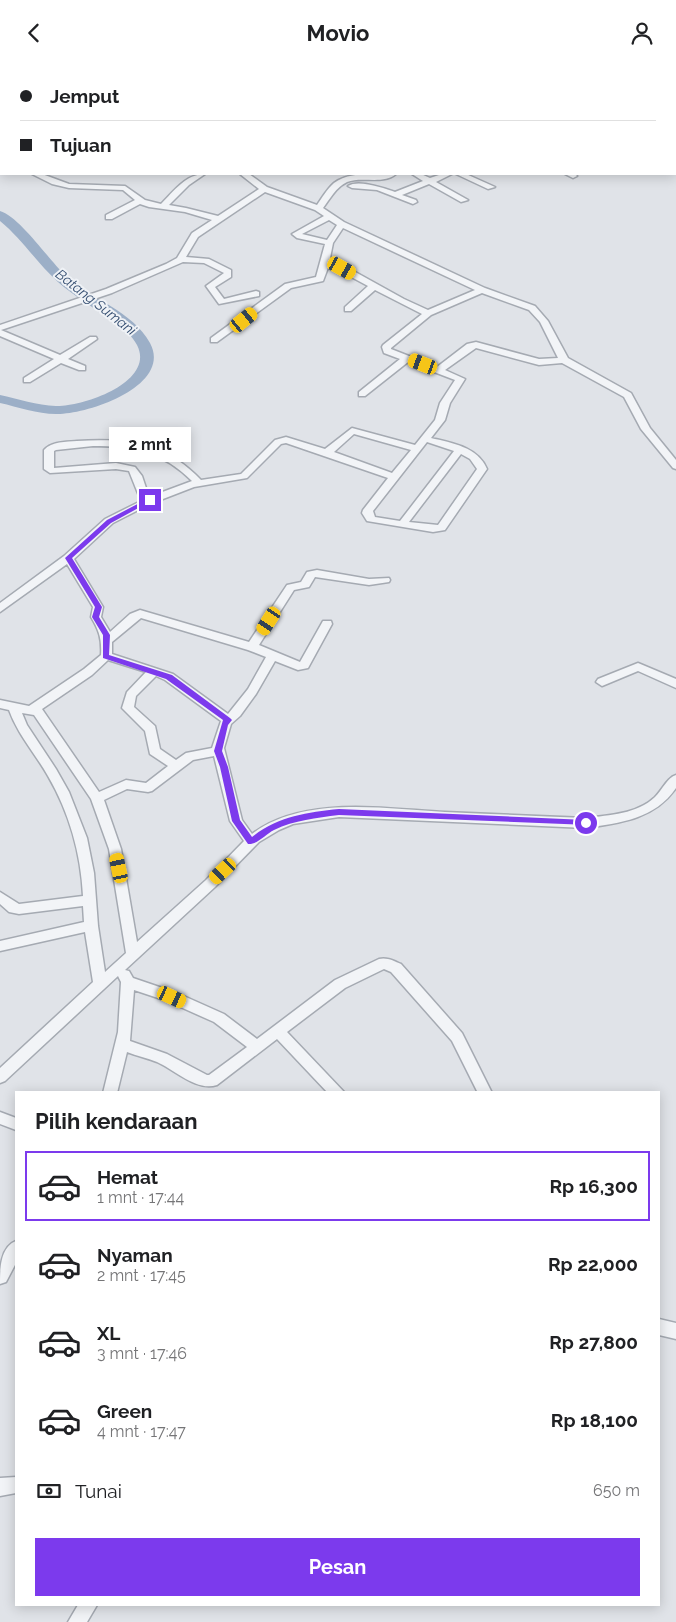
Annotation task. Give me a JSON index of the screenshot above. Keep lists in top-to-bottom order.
{
  "water": ["Batang Sumani"],
  "page": {
    "header": "Movio",
    "banner": ["Jemput", "Tujuan"],
    "bubble": "2 mnt",
    "heading": "Pilih kendaraan",
    "list": [
      {
        "name": "Hemat",
        "note": "1 mnt · 17:44",
        "value": "Rp 16,300"
      },
      {
        "name": "Nyaman",
        "note": "2 mnt · 17:45",
        "value": "Rp 22,000"
      },
      {
        "name": "XL",
        "note": "3 mnt · 17:46",
        "value": "Rp 27,800"
      },
      {
        "name": "Green",
        "note": "4 mnt · 17:47",
        "value": "Rp 18,100"
      }
    ],
    "pay": ["Tunai", "650 m"],
    "buttons": "Pesan"
  }
}
